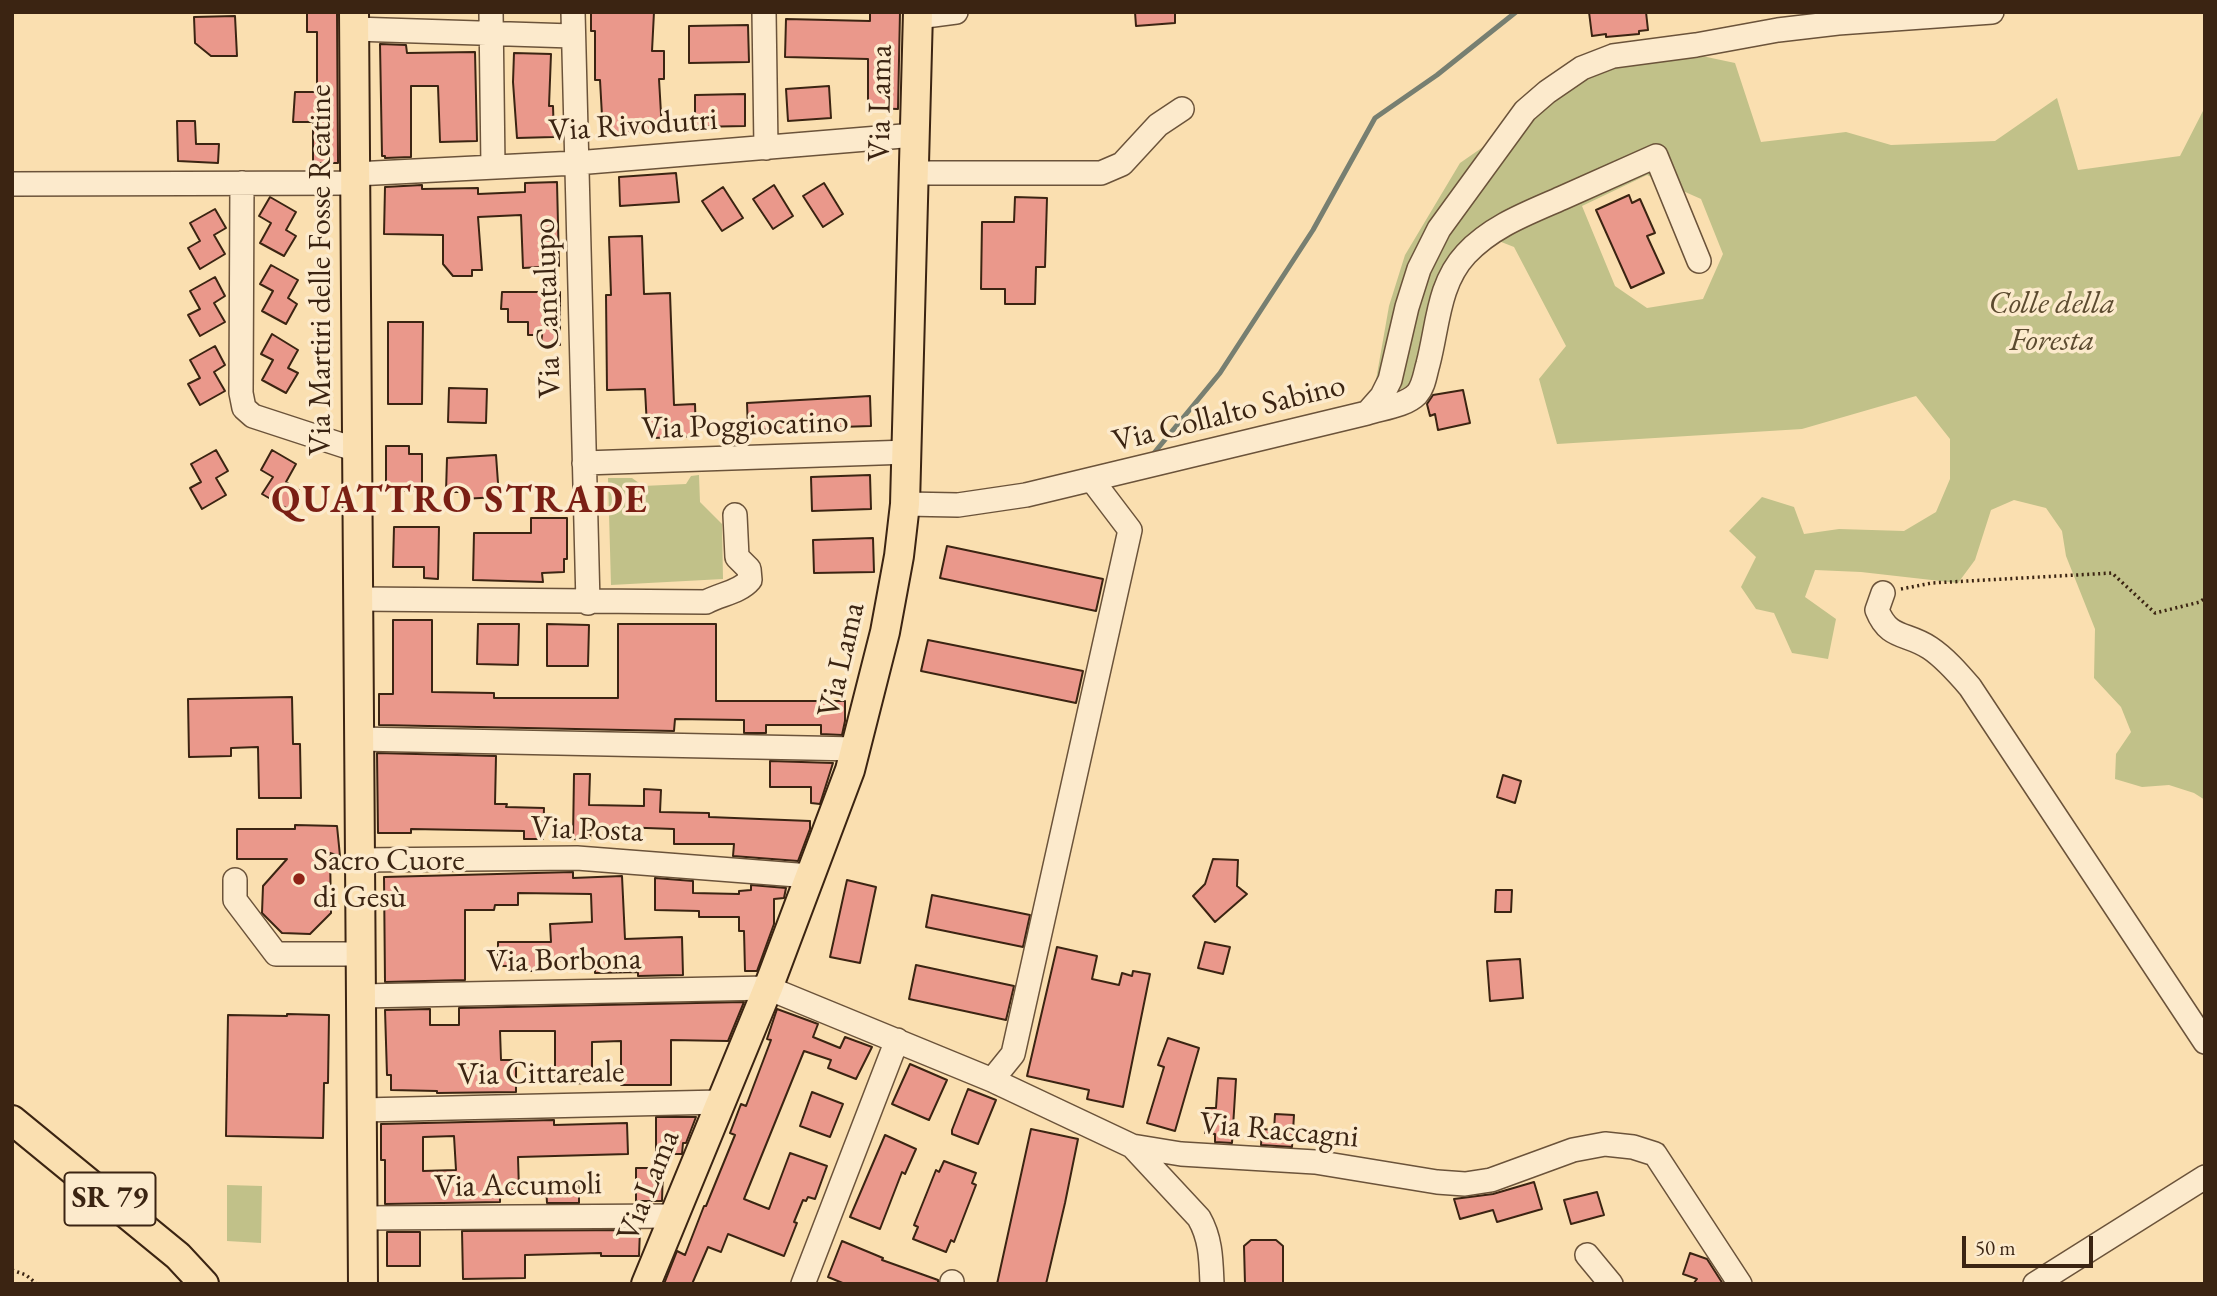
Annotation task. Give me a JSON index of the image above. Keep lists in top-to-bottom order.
{
  "streets": {
    "main road": ["Via Lama", "Via Martiri delle Fosse Reatine", "SR 79"],
    "street": [
      "Via Rivodutri",
      "Via Cantalupo",
      "Via Collalto Sabino",
      "Via Poggiocatino",
      "Via Posta",
      "Via Borbona",
      "Via Cittareale",
      "Via Raccagni",
      "Via Accumoli"
    ]
  },
  "crossings": [
    ["Via Lama", "Via Rivodutri"],
    ["Via Lama", "Via Collalto Sabino"],
    ["Via Lama", "Via Poggiocatino"],
    ["Via Lama", "Via Posta"],
    ["Via Lama", "Via Borbona"],
    ["Via Lama", "Via Cittareale"],
    ["Via Lama", "Via Raccagni"],
    ["Via Lama", "Via Accumoli"],
    ["Via Rivodutri", "Via Martiri delle Fosse Reatine"],
    ["Via Rivodutri", "Via Cantalupo"],
    ["Via Martiri delle Fosse Reatine", "Via Posta"],
    ["Via Martiri delle Fosse Reatine", "Via Borbona"],
    ["Via Martiri delle Fosse Reatine", "Via Cittareale"],
    ["Via Martiri delle Fosse Reatine", "Via Accumoli"],
    ["Via Cantalupo", "Via Poggiocatino"],
    ["Via Borbona", "Via Raccagni"]
  ],
  "districts": ["QUATTRO STRADE"],
  "parks": ["Colle della Foresta"],
  "places": ["Sacro Cuore di Gesù"],
  "scale_bar": "50 m"
}
